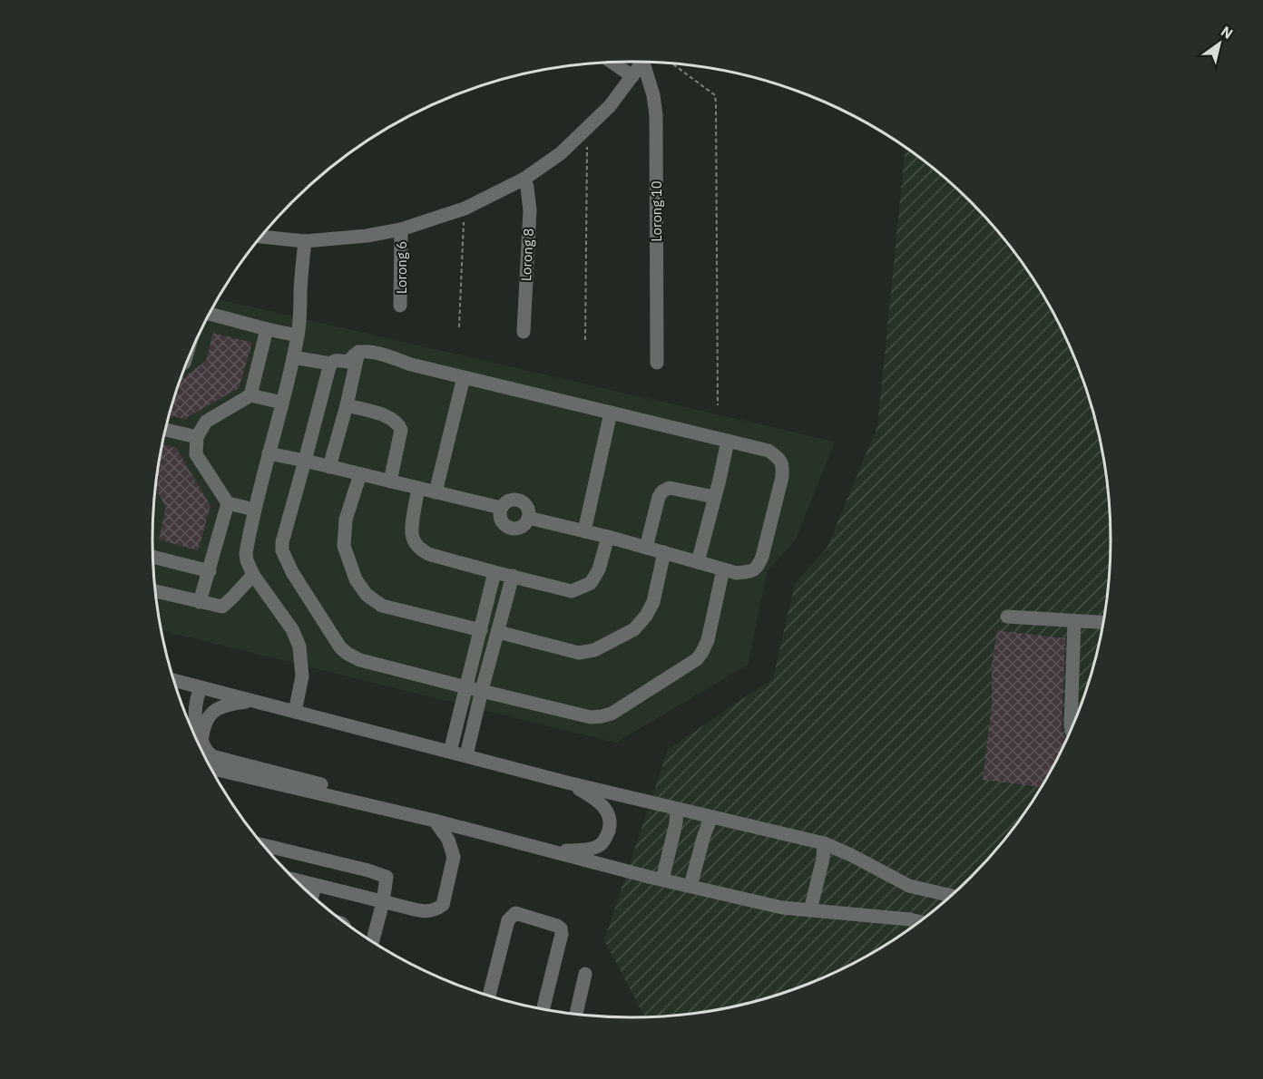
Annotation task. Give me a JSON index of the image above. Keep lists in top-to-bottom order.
{
  "streets": {
    "street": ["Lorong 10", "Lorong 8", "Lorong 6"]
  },
  "north": "top right"
}
